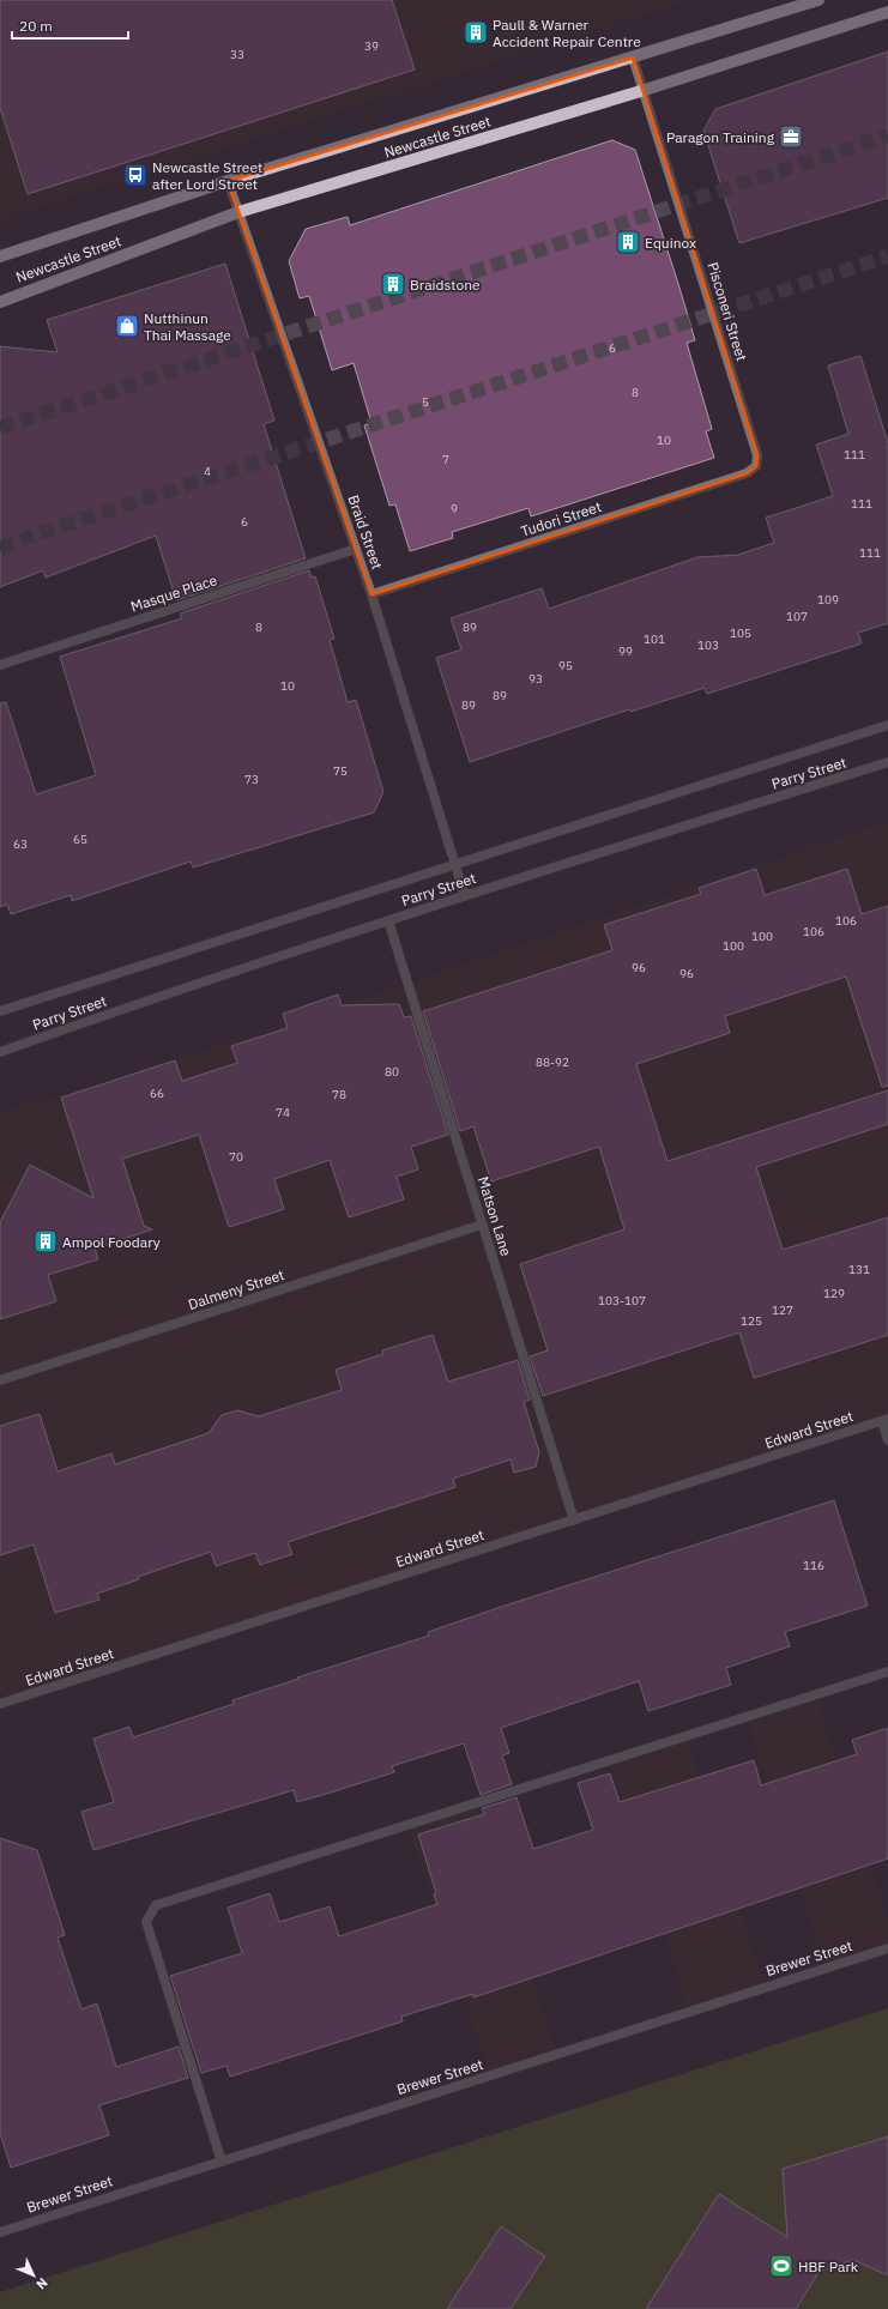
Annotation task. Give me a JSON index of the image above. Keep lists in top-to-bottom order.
{
  "streets": {
    "main road": ["Newcastle Street"],
    "street": [
      "Pisconeri Street",
      "Tudori Street",
      "Braid Street",
      "Masque Place",
      "Parry Street",
      "Matson Lane",
      "Dalmeny Street",
      "Edward Street",
      "Brewer Street"
    ]
  },
  "crossings": [
    ["Newcastle Street", "Pisconeri Street"],
    ["Newcastle Street", "Braid Street"],
    ["Pisconeri Street", "Tudori Street"],
    ["Tudori Street", "Braid Street"],
    ["Braid Street", "Masque Place"],
    ["Braid Street", "Parry Street"],
    ["Parry Street", "Matson Lane"],
    ["Matson Lane", "Dalmeny Street"],
    ["Matson Lane", "Edward Street"]
  ],
  "places": {
    "building": [
      "Paull & Warner Accident Repair Centre",
      "Equinox",
      "Braidstone",
      "Ampol Foodary"
    ],
    "office": ["Paragon Training"],
    "bus stop": ["Newcastle Street after Lord Street"],
    "shop": ["Nutthinun Thai Massage"],
    "sports": ["HBF Park"]
  },
  "house_numbers": [
    "39",
    "33",
    "6",
    "8",
    "5",
    "10",
    "111",
    "7",
    "4",
    "111",
    "9",
    "6",
    "111",
    "109",
    "107",
    "8",
    "89",
    "105",
    "101",
    "103",
    "99",
    "95",
    "93",
    "10",
    "89",
    "89",
    "75",
    "73",
    "65",
    "63",
    "106",
    "106",
    "100",
    "100",
    "96",
    "96",
    "88-92",
    "80",
    "66",
    "78",
    "74",
    "70",
    "131",
    "129",
    "103-107",
    "127",
    "125",
    "116"
  ],
  "scale_bar": "20 m",
  "north": "bottom right"
}
